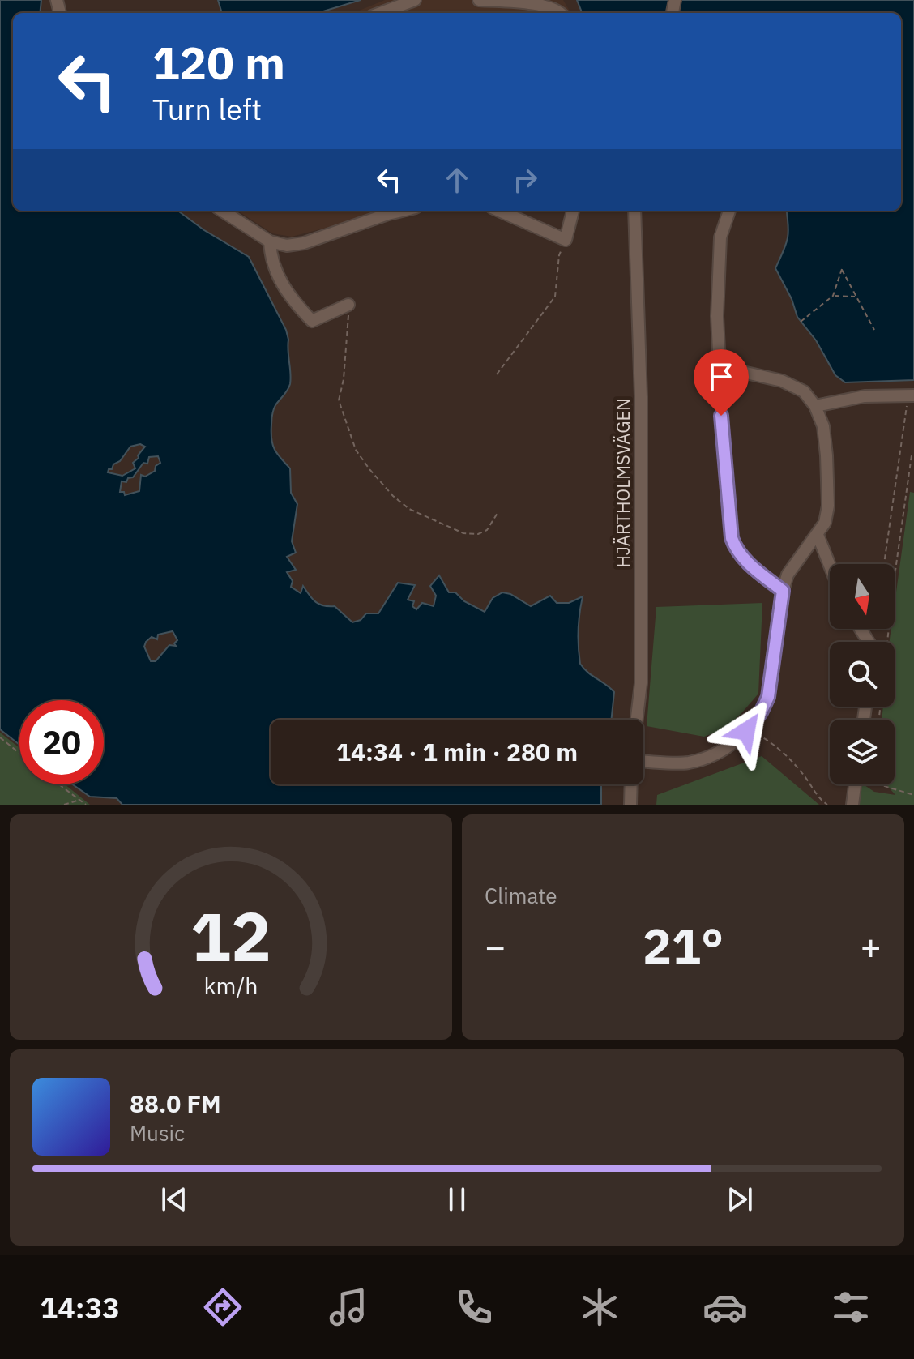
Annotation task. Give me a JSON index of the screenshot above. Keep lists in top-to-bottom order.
{
  "streets": {
    "street": ["HJÄRTHOLMSVÄGEN"]
  },
  "north": "bottom",
  "page": {
    "turn": ["120 m", "Turn left"],
    "limit": "20",
    "trip": "14:34 · 1 min · 280 m",
    "tile": "Climate",
    "heat": ["−", "21°", "+"],
    "song": ["88.0 FM", "Music"],
    "tabs": "14:33",
    "gauge": ["12", "km/h"]
  }
}
